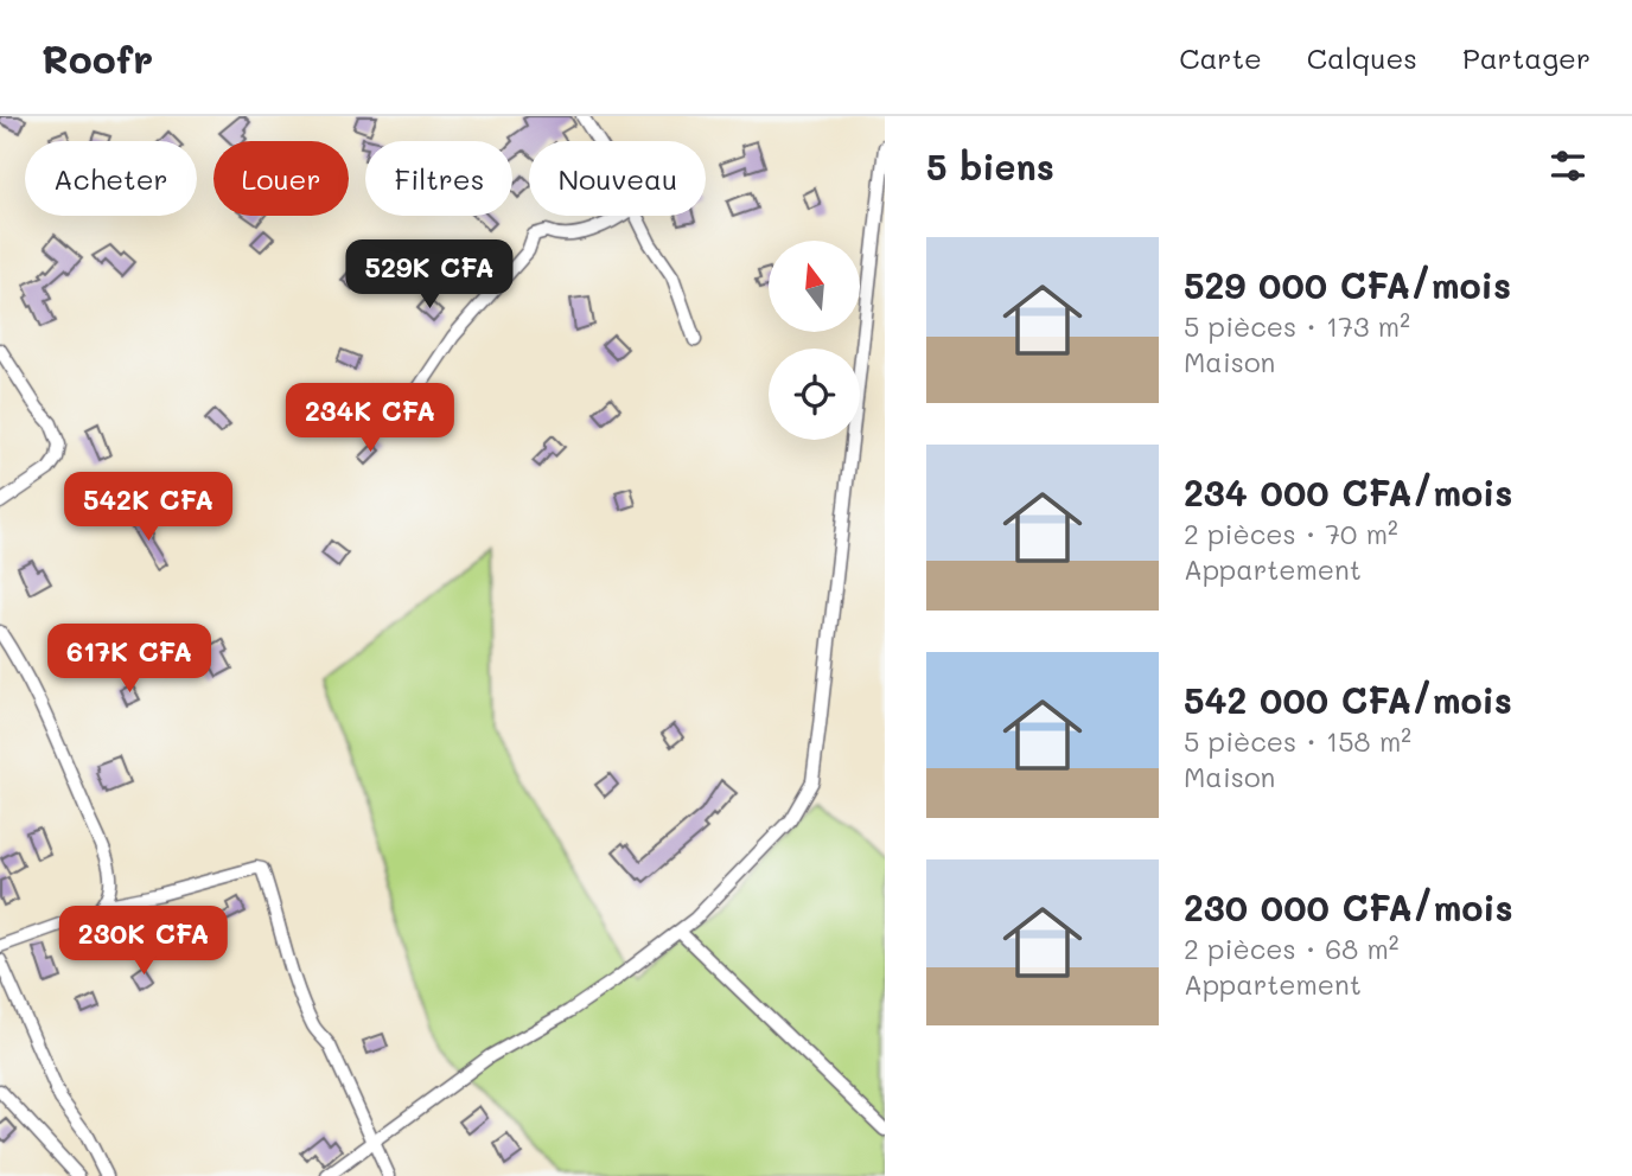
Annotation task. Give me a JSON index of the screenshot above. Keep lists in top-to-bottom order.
{
  "north": "top",
  "page": {
    "header": "Roofr",
    "nav": ["Carte", "Calques", "Partager"],
    "heading": "5 biens",
    "chip": [
      "Acheter",
      "Louer",
      "Filtres",
      "Nouveau"
    ],
    "list": [
      {
        "name": "529 000 CFA/mois",
        "note": "5 pièces · 173 m² · Maison"
      },
      {
        "name": "234 000 CFA/mois",
        "note": "2 pièces · 70 m² · Appartement"
      },
      {
        "name": "542 000 CFA/mois",
        "note": "5 pièces · 158 m² · Maison"
      },
      {
        "name": "230 000 CFA/mois",
        "note": "2 pièces · 68 m² · Appartement"
      }
    ],
    "price": [
      "529K CFA",
      "234K CFA",
      "542K CFA",
      "617K CFA",
      "230K CFA"
    ]
  }
}
